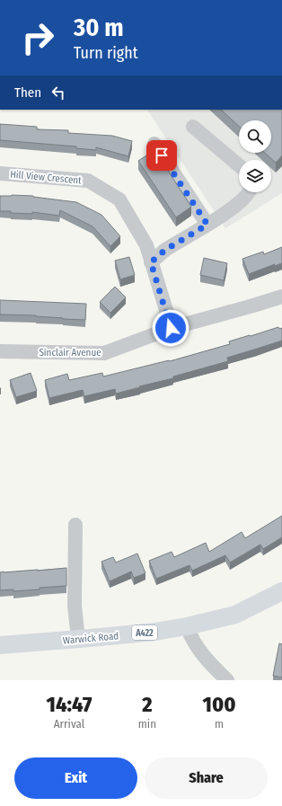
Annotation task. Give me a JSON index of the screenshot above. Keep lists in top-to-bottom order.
{
  "streets": {
    "main road": ["A422", "Warwick Road"],
    "street": ["Hill View Crescent", "Sinclair Avenue"]
  },
  "crossings": [
    ["Hill View Crescent", "Sinclair Avenue"]
  ],
  "page": {
    "turn": ["30 m", "Turn right"],
    "then": "Then",
    "eta": [
      "14:47",
      "Arrival",
      "2",
      "min",
      "100",
      "m"
    ],
    "buttons": ["Exit", "Share"]
  }
}
